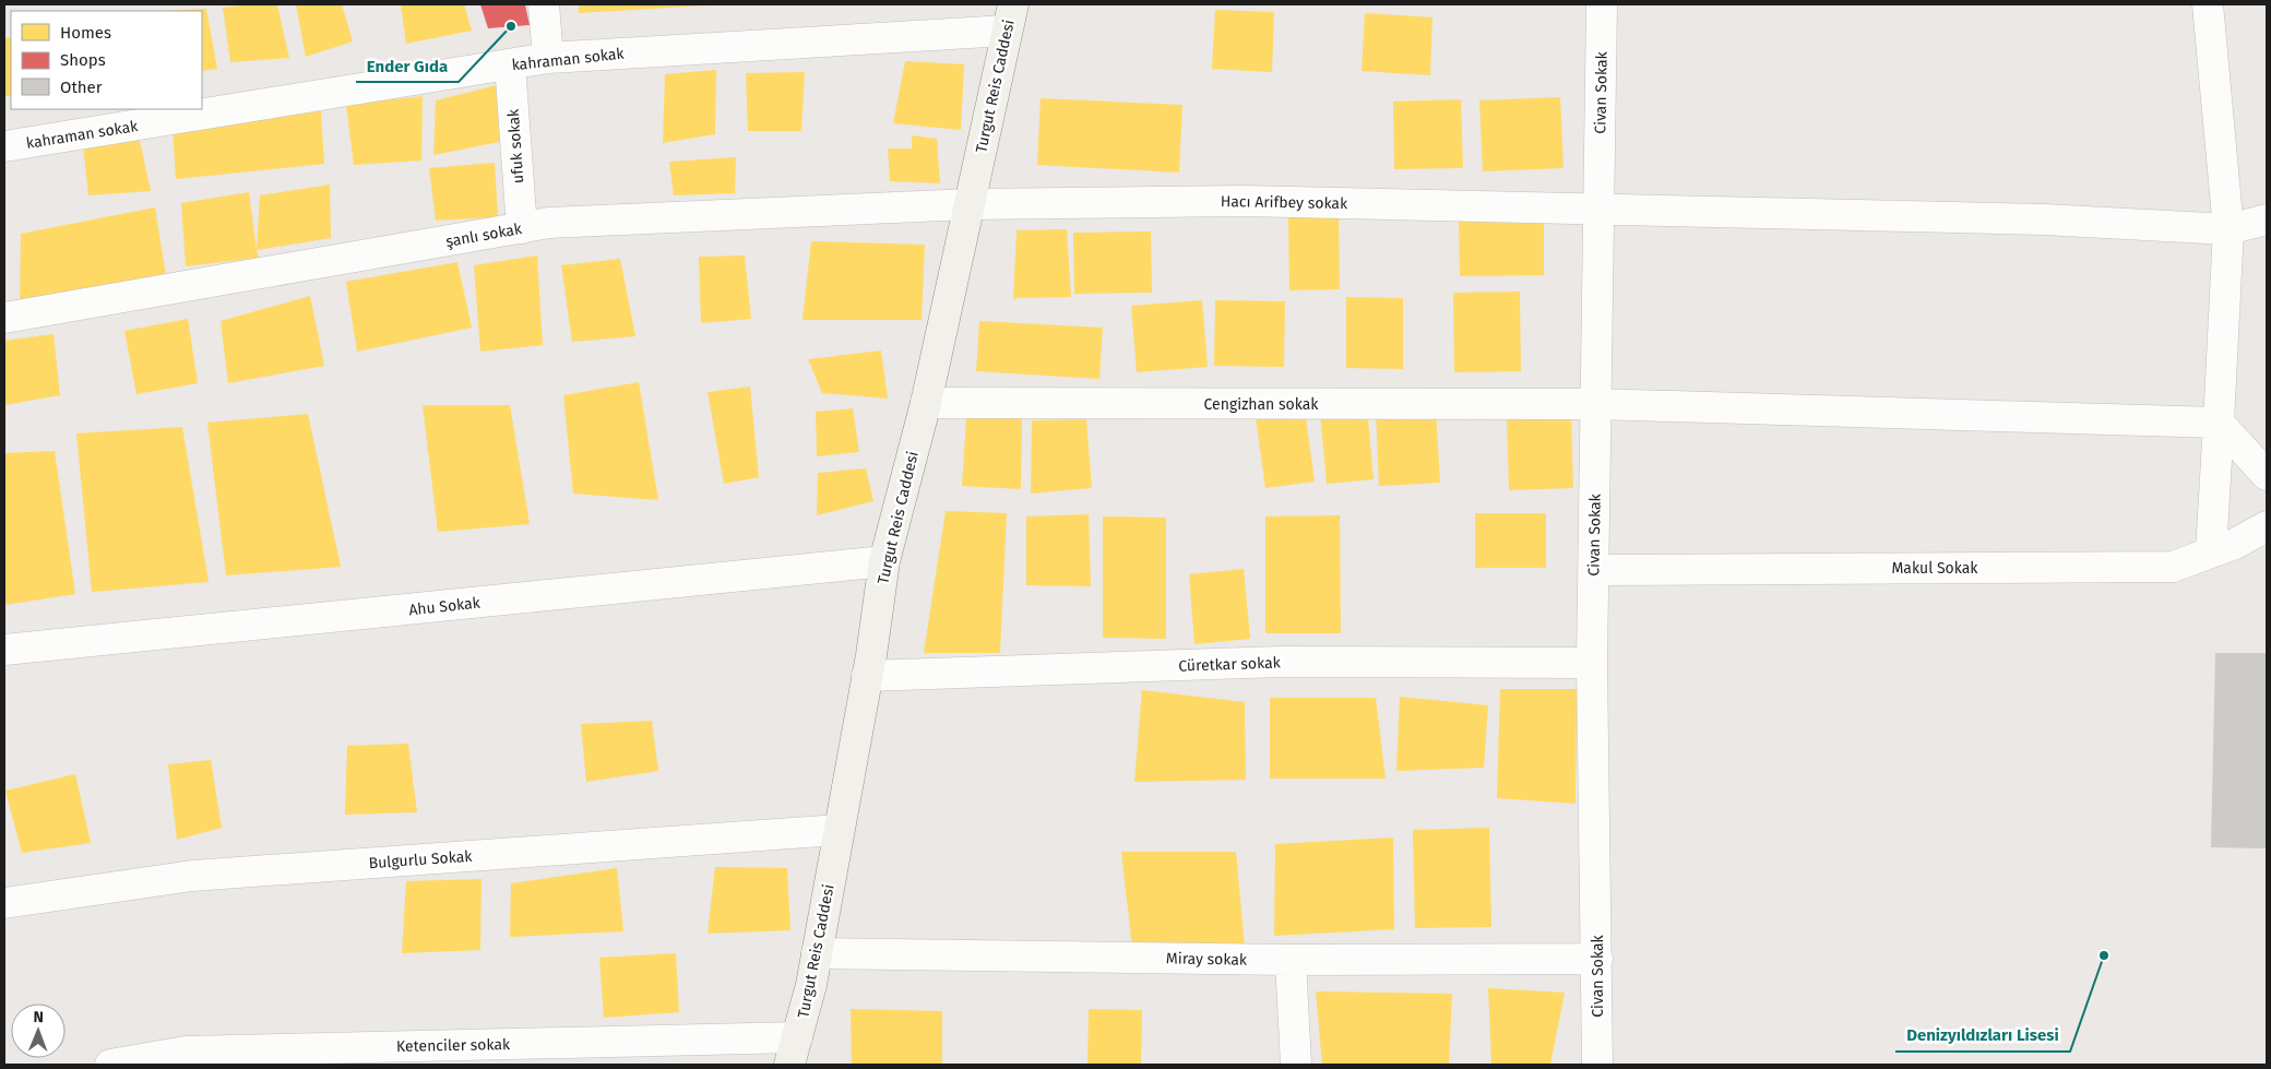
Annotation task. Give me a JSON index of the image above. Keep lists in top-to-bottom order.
{
  "streets": {
    "street": [
      "kahraman sokak",
      "Turgut Reis Caddesi",
      "Civan Sokak",
      "ufuk sokak",
      "Hacı Arifbey sokak",
      "şanlı sokak",
      "Cengizhan sokak",
      "Makul Sokak",
      "Ahu Sokak",
      "Cüretkar sokak",
      "Bulgurlu Sokak",
      "Miray sokak",
      "Ketenciler sokak"
    ]
  },
  "crossings": [
    ["kahraman sokak", "Turgut Reis Caddesi"],
    ["kahraman sokak", "ufuk sokak"],
    ["Turgut Reis Caddesi", "Hacı Arifbey sokak"],
    ["Turgut Reis Caddesi", "şanlı sokak"],
    ["Turgut Reis Caddesi", "Cengizhan sokak"],
    ["Turgut Reis Caddesi", "Ahu Sokak"],
    ["Turgut Reis Caddesi", "Cüretkar sokak"],
    ["Turgut Reis Caddesi", "Bulgurlu Sokak"],
    ["Turgut Reis Caddesi", "Miray sokak"],
    ["Turgut Reis Caddesi", "Ketenciler sokak"],
    ["Civan Sokak", "Hacı Arifbey sokak"],
    ["Civan Sokak", "Cengizhan sokak"],
    ["Civan Sokak", "Makul Sokak"],
    ["Civan Sokak", "Cüretkar sokak"],
    ["Civan Sokak", "Miray sokak"],
    ["ufuk sokak", "şanlı sokak"],
    ["Hacı Arifbey sokak", "şanlı sokak"]
  ],
  "places": ["Ender Gıda", "Denizyıldızları Lisesi"],
  "legend": ["Homes", "Shops", "Other"],
  "north": "top"
}
